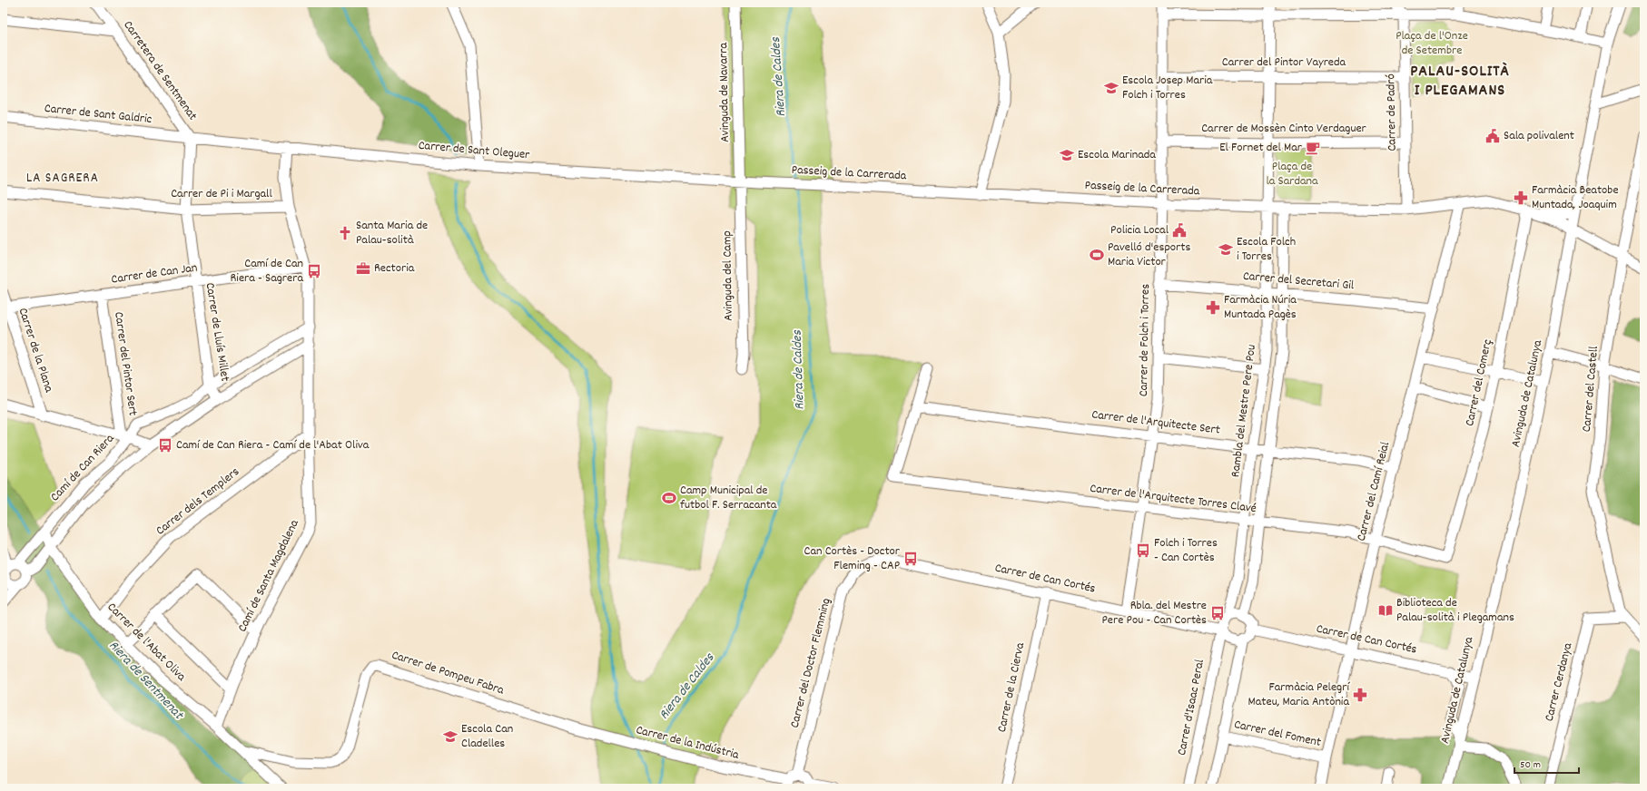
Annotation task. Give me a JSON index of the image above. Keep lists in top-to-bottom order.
{
  "streets": {
    "street": [
      "Carrer del Pintor Vayreda",
      "Carretera de Sentmenat",
      "Avinguda de Navarra",
      "Carrer de Padró",
      "Carrer de Sant Galdric",
      "Carrer de Mossèn Cinto Verdaguer",
      "Carrer de Sant Oleguer",
      "Passeig de la Carrerada",
      "Carrer de Pi i Margall",
      "Carrer de Can Jan",
      "Avinguda del Camp",
      "Carrer del Secretari Gil",
      "Carrer de Lluís Millet",
      "Carrer de Folch i Torres",
      "Carrer de la Plana",
      "Carrer del Pintor Sert",
      "Carrer del Comerç",
      "Carrer del Castell",
      "Avinguda de Catalunya",
      "Rambla del Mestre Pere Pou",
      "Carrer de l'Arquitecte Sert",
      "Camí de Can Riera",
      "Carrer del Camí Reial",
      "Carrer de l'Arquitecte Torres Clavé",
      "Carrer dels Templers",
      "Camí de Santa Magdalena",
      "Carrer de Can Cortés",
      "Carrer de l'Abat Oliva",
      "Carrer del Doctor Flemming",
      "Carrer de Pompeu Fabra",
      "Carrer Cerdanya",
      "Carrer de la Cierva",
      "Carrer d'Isaac Peral",
      "Carrer del Foment",
      "Carrer de la Indústria"
    ]
  },
  "crossings": [
    ["Carrer del Pintor Vayreda", "Carrer de Padró"],
    ["Carrer del Pintor Vayreda", "Carrer de Folch i Torres"],
    ["Carrer del Pintor Vayreda", "Rambla del Mestre Pere Pou"],
    ["Carretera de Sentmenat", "Carrer de Sant Galdric"],
    ["Carretera de Sentmenat", "Carrer de Sant Oleguer"],
    ["Carretera de Sentmenat", "Carrer de Lluís Millet"],
    ["Avinguda de Navarra", "Carrer de Sant Oleguer"],
    ["Avinguda de Navarra", "Avinguda del Camp"],
    ["Carrer de Padró", "Carrer de Mossèn Cinto Verdaguer"],
    ["Carrer de Padró", "Passeig de la Carrerada"],
    ["Carrer de Sant Galdric", "Carrer de Sant Oleguer"],
    ["Carrer de Sant Galdric", "Carrer de Lluís Millet"],
    ["Carrer de Mossèn Cinto Verdaguer", "Carrer de Folch i Torres"],
    ["Carrer de Mossèn Cinto Verdaguer", "Rambla del Mestre Pere Pou"],
    ["Carrer de Sant Oleguer", "Passeig de la Carrerada"],
    ["Carrer de Sant Oleguer", "Avinguda del Camp"],
    ["Carrer de Sant Oleguer", "Carrer de Lluís Millet"],
    ["Carrer de Sant Oleguer", "Camí de Santa Magdalena"],
    ["Passeig de la Carrerada", "Carrer de Folch i Torres"],
    ["Passeig de la Carrerada", "Carrer del Comerç"],
    ["Passeig de la Carrerada", "Carrer del Castell"],
    ["Passeig de la Carrerada", "Avinguda de Catalunya"],
    ["Passeig de la Carrerada", "Rambla del Mestre Pere Pou"],
    ["Passeig de la Carrerada", "Carrer del Camí Reial"],
    ["Carrer de Pi i Margall", "Carrer de Lluís Millet"],
    ["Carrer de Pi i Margall", "Camí de Santa Magdalena"],
    ["Carrer de Can Jan", "Carrer de Lluís Millet"],
    ["Carrer de Can Jan", "Carrer de la Plana"],
    ["Carrer de Can Jan", "Carrer del Pintor Sert"],
    ["Carrer de Can Jan", "Camí de Santa Magdalena"],
    ["Carrer del Secretari Gil", "Carrer de Folch i Torres"],
    ["Carrer del Secretari Gil", "Rambla del Mestre Pere Pou"],
    ["Carrer del Secretari Gil", "Carrer del Camí Reial"],
    ["Carrer de Lluís Millet", "Camí de Can Riera"],
    ["Carrer de Folch i Torres", "Carrer de l'Arquitecte Sert"],
    ["Carrer de Folch i Torres", "Carrer de l'Arquitecte Torres Clavé"],
    ["Carrer de Folch i Torres", "Carrer de Can Cortés"],
    ["Carrer del Pintor Sert", "Camí de Can Riera"],
    ["Carrer del Comerç", "Carrer de l'Arquitecte Torres Clavé"],
    ["Carrer del Castell", "Carrer Cerdanya"],
    ["Avinguda de Catalunya", "Carrer de Can Cortés"],
    ["Rambla del Mestre Pere Pou", "Carrer de l'Arquitecte Sert"],
    ["Rambla del Mestre Pere Pou", "Carrer de l'Arquitecte Torres Clavé"],
    ["Rambla del Mestre Pere Pou", "Carrer de Can Cortés"],
    ["Rambla del Mestre Pere Pou", "Carrer d'Isaac Peral"],
    ["Carrer de l'Arquitecte Sert", "Carrer del Camí Reial"],
    ["Carrer de l'Arquitecte Sert", "Carrer de l'Arquitecte Torres Clavé"],
    ["Camí de Can Riera", "Camí de Santa Magdalena"],
    ["Camí de Can Riera", "Carrer de l'Abat Oliva"],
    ["Carrer del Camí Reial", "Carrer de l'Arquitecte Torres Clavé"],
    ["Carrer del Camí Reial", "Carrer de Can Cortés"],
    ["Carrer del Camí Reial", "Carrer del Foment"],
    ["Carrer dels Templers", "Camí de Santa Magdalena"],
    ["Carrer dels Templers", "Carrer de l'Abat Oliva"],
    ["Camí de Santa Magdalena", "Carrer de l'Abat Oliva"],
    ["Carrer de Can Cortés", "Carrer del Doctor Flemming"],
    ["Carrer de Can Cortés", "Carrer de la Cierva"],
    ["Carrer de Can Cortés", "Carrer d'Isaac Peral"],
    ["Carrer de l'Abat Oliva", "Carrer de Pompeu Fabra"],
    ["Carrer de Pompeu Fabra", "Carrer de la Indústria"]
  ],
  "districts": ["PALAU-SOLITÀ I PLEGAMANS", "LA SAGRERA"],
  "water": ["Riera de Caldes", "Riera de Sentmenat"],
  "parks": ["Plaça de l'Onze de Setembre", "Plaça de la Sardana"],
  "places": {
    "school or university": [
      "Escola Josep Maria Folch i Torres",
      "Escola Marinada",
      "Escola Folch i Torres",
      "Escola Can Cladelles"
    ],
    "public building": ["Sala polivalent", "Policia Local"],
    "cafe": ["El Fornet del Mar"],
    "pharmacy": ["Farmàcia Beatobe Muntada, Joaquim", "Farmàcia Núria Muntada Pagès", "Farmàcia Pelegrí Mateu, Maria Antònia"],
    "church": ["Santa Maria de Palau-solità"],
    "sports": ["Pavelló d'esports Maria Victor", "Camp Municipal de futbol F. Serracanta"],
    "office": ["Rectoria"],
    "bus stop": [
      "Camí de Can Riera - Sagrera",
      "Camí de Can Riera - Camí de l'Abat Oliva",
      "Folch i Torres - Can Cortès",
      "Can Cortès - Doctor Fleming - CAP",
      "Rbla. del Mestre Pere Pou - Can Cortès"
    ],
    "library": ["Biblioteca de Palau-solità i Plegamans"]
  },
  "scale_bar": "50 m"
}
